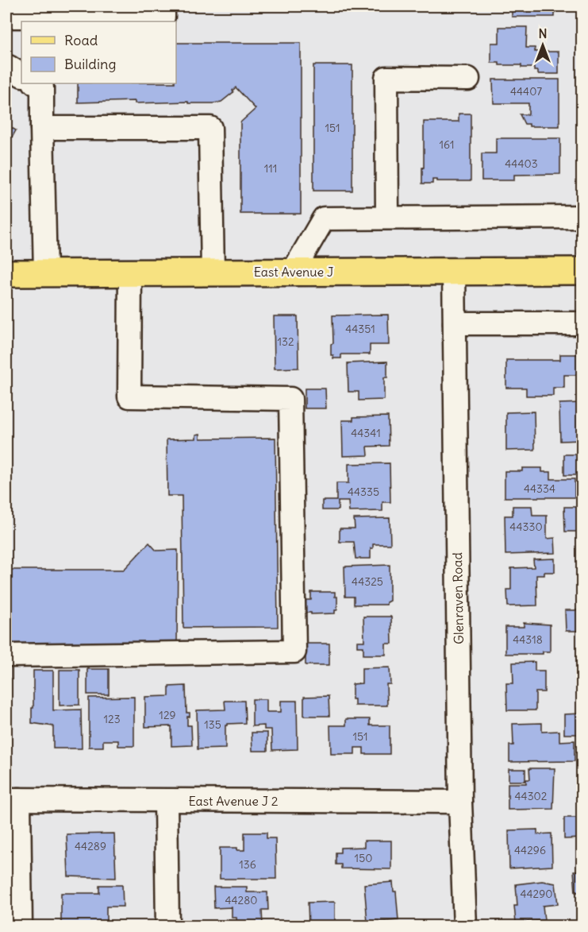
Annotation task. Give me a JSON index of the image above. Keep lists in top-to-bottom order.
{
  "streets": {
    "main road": ["East Avenue J"],
    "street": ["Glenraven Road", "East Avenue J 2"]
  },
  "crossings": [
    ["East Avenue J", "Glenraven Road"],
    ["Glenraven Road", "East Avenue J 2"]
  ],
  "house_numbers": [
    "44407",
    "151",
    "161",
    "44403",
    "111",
    "44351",
    "132",
    "44341",
    "44334",
    "44335",
    "44330",
    "44325",
    "44318",
    "129",
    "123",
    "135",
    "151",
    "44302",
    "44289",
    "44296",
    "150",
    "136",
    "44290",
    "44280"
  ],
  "legend": ["Road", "Building"],
  "north": "top"
}
